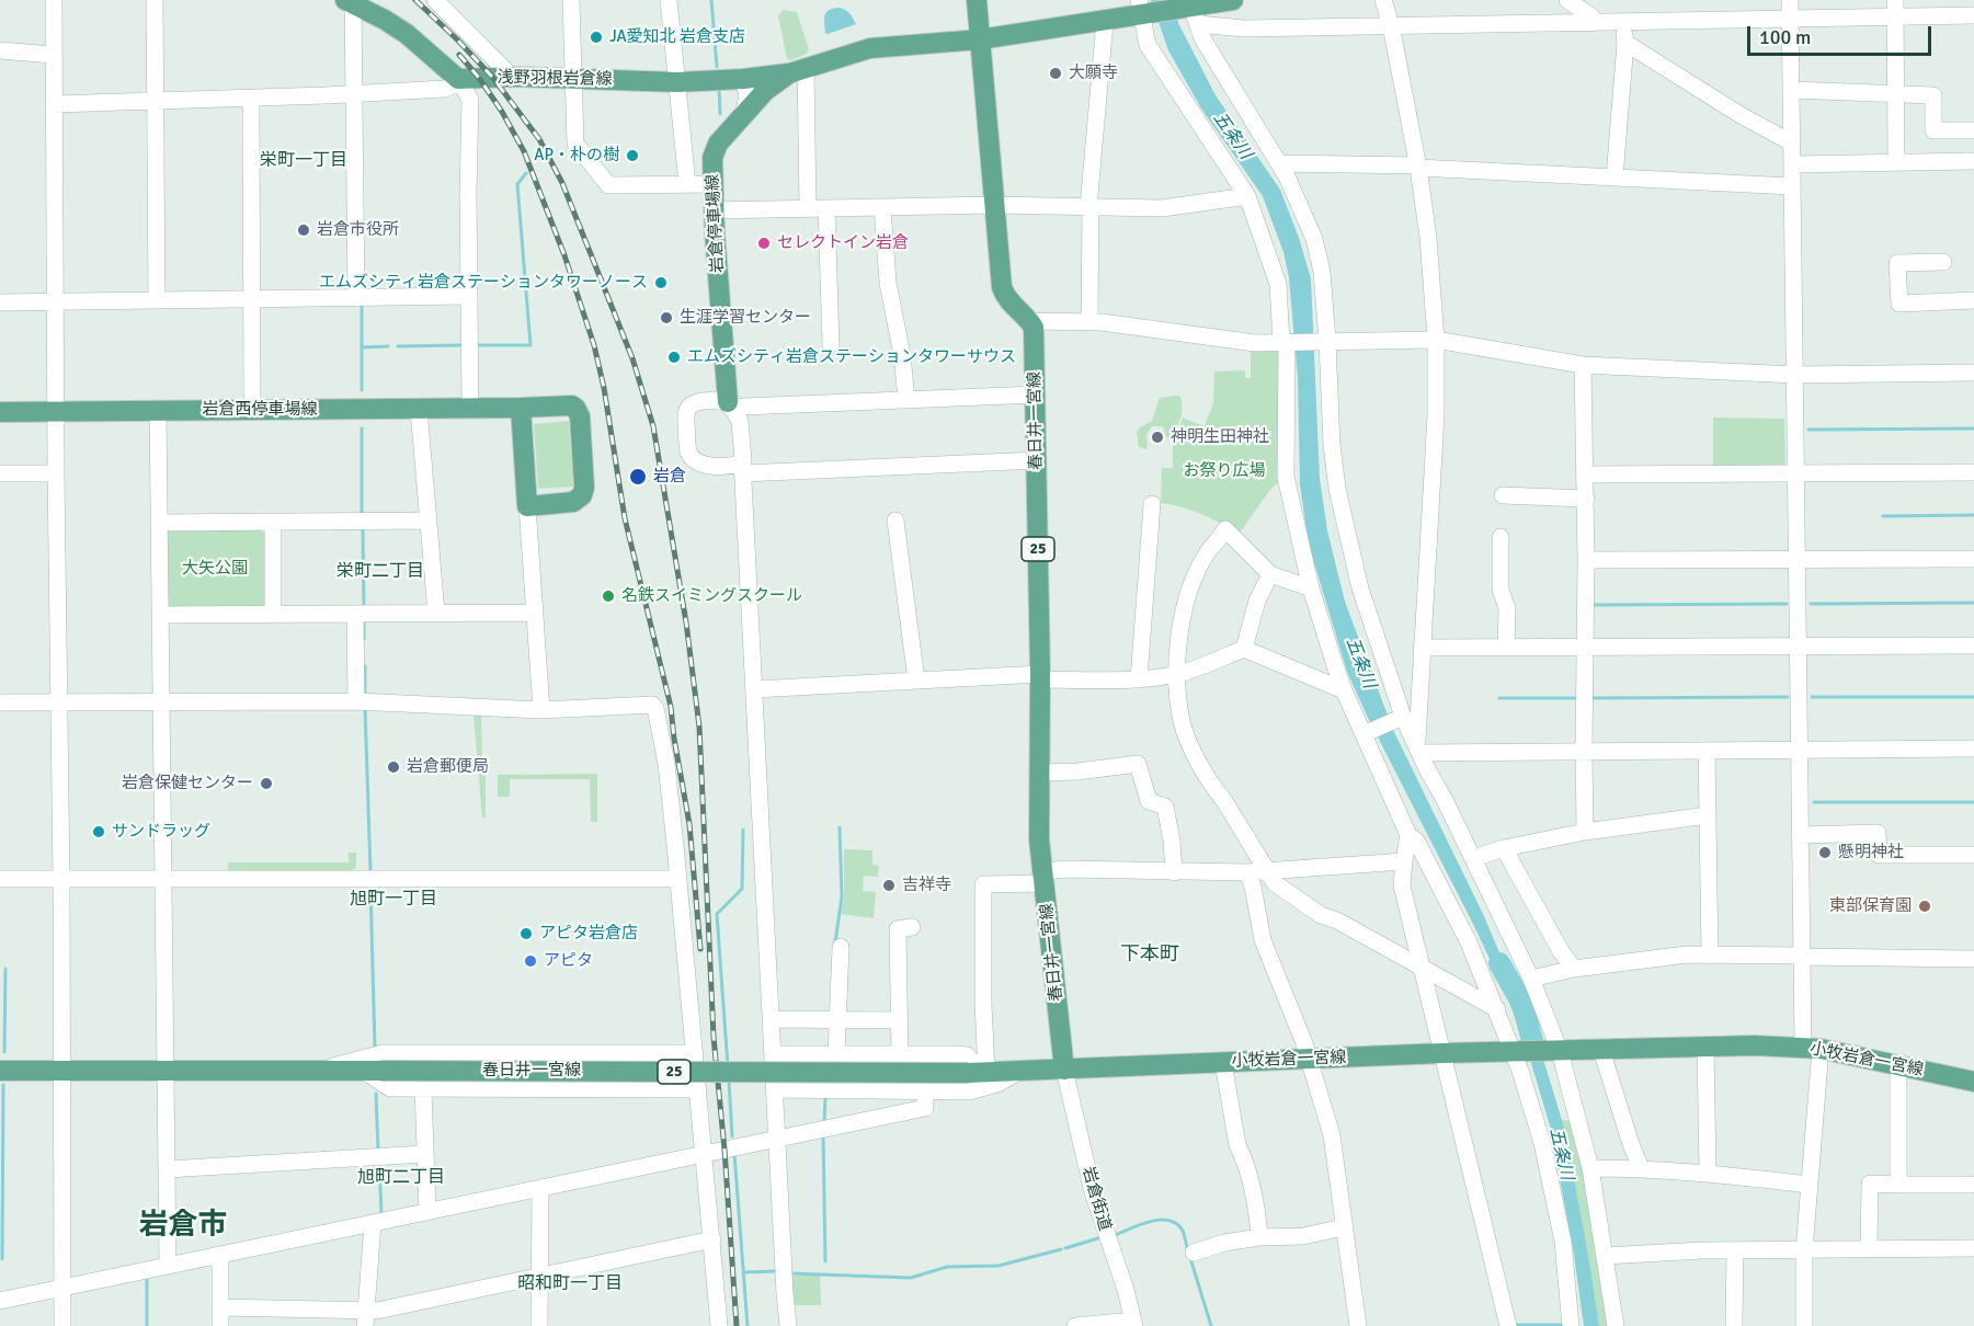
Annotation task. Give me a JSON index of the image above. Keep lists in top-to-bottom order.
{
  "streets": {
    "main road": [
      "浅野羽根岩倉線",
      "岩倉停車場線",
      "岩倉西停車場線",
      "春日井一宮線",
      "25",
      "小牧岩倉一宮線"
    ],
    "street": ["岩倉街道"]
  },
  "crossings": [
    ["浅野羽根岩倉線", "岩倉停車場線"],
    ["春日井一宮線", "小牧岩倉一宮線"],
    ["春日井一宮線", "岩倉街道"],
    ["小牧岩倉一宮線", "岩倉街道"]
  ],
  "districts": [
    "栄町一丁目",
    "栄町二丁目",
    "旭町一丁目",
    "下本町",
    "旭町二丁目",
    "岩倉市",
    "昭和町一丁目"
  ],
  "water": ["五条川"],
  "parks": ["お祭り広場", "大矢公園"],
  "places": [
    "JA愛知北 岩倉支店",
    "大願寺",
    "AP・朴の樹",
    "岩倉市役所",
    "セレクトイン岩倉",
    "エムズシティ岩倉ステーションタワーノース",
    "生涯学習センター",
    "エムズシティ岩倉ステーションタワーサウス",
    "神明生田神社",
    "岩倉",
    "名鉄スイミングスクール",
    "岩倉郵便局",
    "岩倉保健センター",
    "サンドラッグ",
    "懸明神社",
    "吉祥寺",
    "東部保育園",
    "アピタ岩倉店",
    "アピタ"
  ],
  "scale_bar": "100 m"
}
